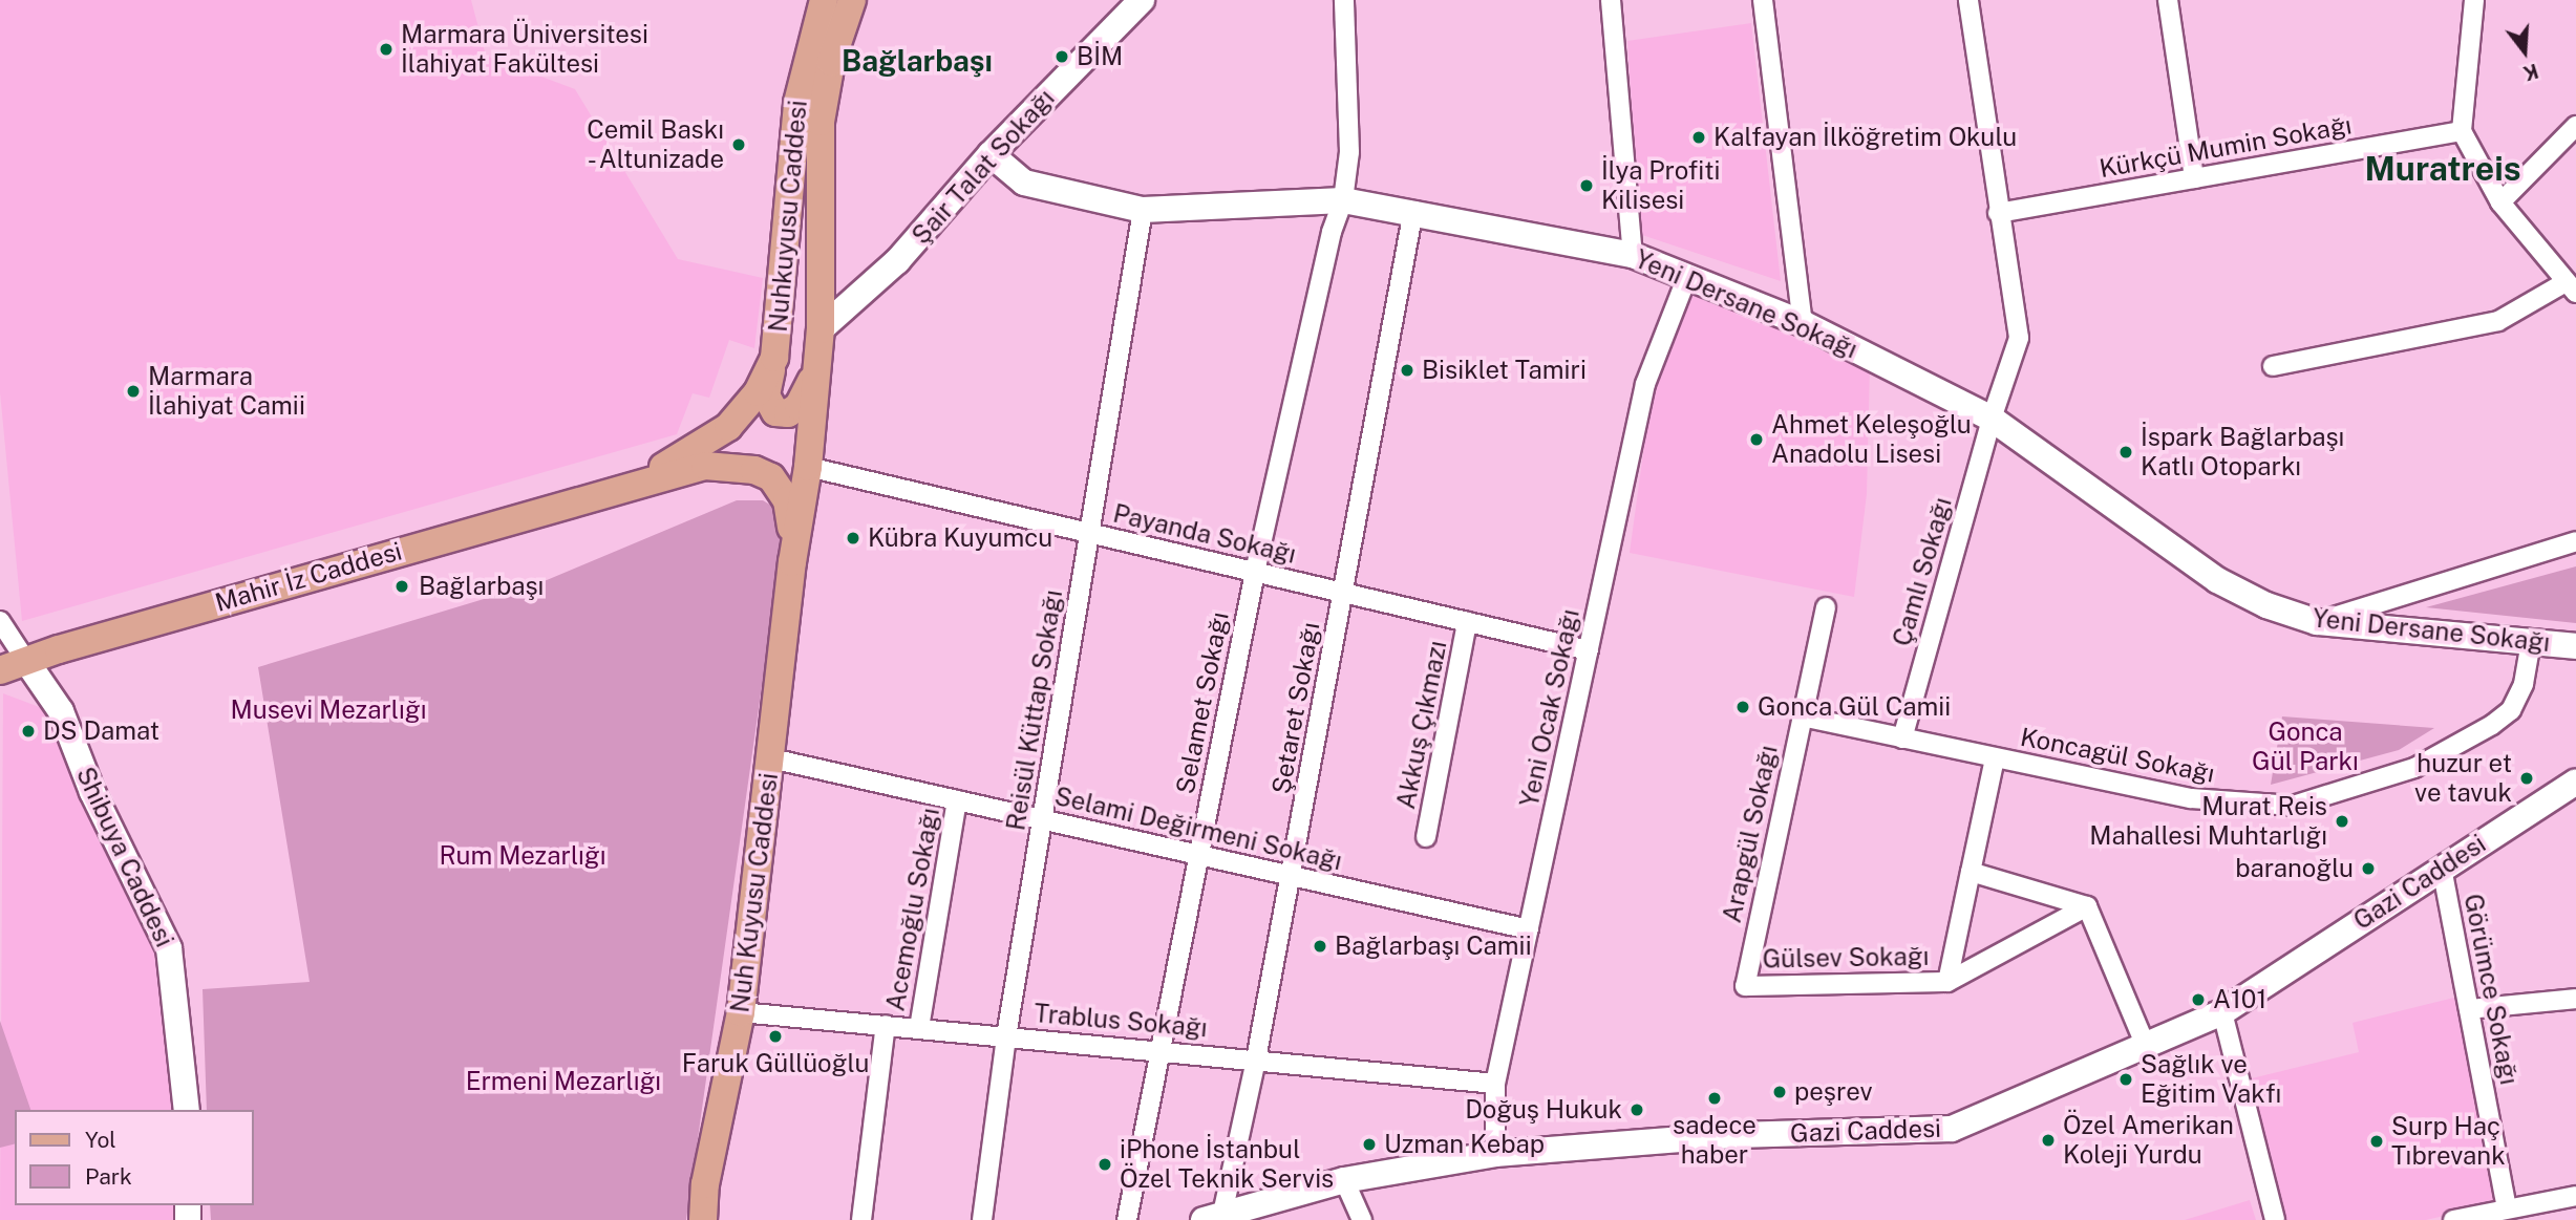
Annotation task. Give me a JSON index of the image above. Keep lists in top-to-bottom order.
{
  "streets": {
    "main road": ["Nuhkuyusu Caddesi", "Mahir İz Caddesi", "Nuh Kuyusu Caddesi"],
    "street": [
      "Kürkçü Mumin Sokağı",
      "Şair Talat Sokağı",
      "Yeni Dersane Sokağı",
      "Payanda Sokağı",
      "Çamlı Sokağı",
      "Selamet Sokağı",
      "Şetaret Sokağı",
      "Yeni Ocak Sokağı",
      "Reisül Küttap Sokağı",
      "Akkuş Çıkmazı",
      "Koncagül Sokağı",
      "Selami Değirmeni Sokağı",
      "Arapgül Sokağı",
      "Shibuya Caddesi",
      "Gazi Caddesi",
      "Acemoğlu Sokağı",
      "Gülsev Sokağı",
      "Görümce Sokağı",
      "Trablus Sokağı"
    ]
  },
  "crossings": [
    ["Kürkçü Mumin Sokağı", "Çamlı Sokağı"],
    ["Şair Talat Sokağı", "Nuhkuyusu Caddesi"],
    ["Şair Talat Sokağı", "Yeni Dersane Sokağı"],
    ["Nuhkuyusu Caddesi", "Payanda Sokağı"],
    ["Nuhkuyusu Caddesi", "Mahir İz Caddesi"],
    ["Nuhkuyusu Caddesi", "Nuh Kuyusu Caddesi"],
    ["Yeni Dersane Sokağı", "Çamlı Sokağı"],
    ["Yeni Dersane Sokağı", "Selamet Sokağı"],
    ["Yeni Dersane Sokağı", "Şetaret Sokağı"],
    ["Yeni Dersane Sokağı", "Yeni Ocak Sokağı"],
    ["Yeni Dersane Sokağı", "Reisül Küttap Sokağı"],
    ["Yeni Dersane Sokağı", "Koncagül Sokağı"],
    ["Payanda Sokağı", "Selamet Sokağı"],
    ["Payanda Sokağı", "Şetaret Sokağı"],
    ["Payanda Sokağı", "Yeni Ocak Sokağı"],
    ["Payanda Sokağı", "Reisül Küttap Sokağı"],
    ["Payanda Sokağı", "Akkuş Çıkmazı"],
    ["Çamlı Sokağı", "Koncagül Sokağı"],
    ["Mahir İz Caddesi", "Shibuya Caddesi"],
    ["Selamet Sokağı", "Selami Değirmeni Sokağı"],
    ["Selamet Sokağı", "Trablus Sokağı"],
    ["Şetaret Sokağı", "Selami Değirmeni Sokağı"],
    ["Şetaret Sokağı", "Gazi Caddesi"],
    ["Şetaret Sokağı", "Trablus Sokağı"],
    ["Yeni Ocak Sokağı", "Selami Değirmeni Sokağı"],
    ["Yeni Ocak Sokağı", "Gazi Caddesi"],
    ["Yeni Ocak Sokağı", "Trablus Sokağı"],
    ["Reisül Küttap Sokağı", "Selami Değirmeni Sokağı"],
    ["Reisül Küttap Sokağı", "Trablus Sokağı"],
    ["Koncagül Sokağı", "Arapgül Sokağı"],
    ["Koncagül Sokağı", "Gülsev Sokağı"],
    ["Selami Değirmeni Sokağı", "Nuh Kuyusu Caddesi"],
    ["Selami Değirmeni Sokağı", "Acemoğlu Sokağı"],
    ["Arapgül Sokağı", "Gülsev Sokağı"],
    ["Gazi Caddesi", "Görümce Sokağı"],
    ["Nuh Kuyusu Caddesi", "Trablus Sokağı"],
    ["Acemoğlu Sokağı", "Trablus Sokağı"]
  ],
  "districts": ["Bağlarbaşı", "Muratreis"],
  "parks": [
    "Musevi Mezarlığı",
    "Gonca Gül Parkı",
    "Rum Mezarlığı",
    "Ermeni Mezarlığı"
  ],
  "places": [
    "Marmara Üniversitesi İlahiyat Fakültesi",
    "BİM",
    "Kalfayan İlköğretim Okulu",
    "Cemil Baskı - Altunizade",
    "İlya Profiti Kilisesi",
    "Bisiklet Tamiri",
    "Marmara İlahiyat Camii",
    "Ahmet Keleşoğlu Anadolu Lisesi",
    "İspark Bağlarbaşı Katlı Otoparkı",
    "Kübra Kuyumcu",
    "Bağlarbaşı",
    "Gonca Gül Camii",
    "DS Damat",
    "huzur et ve tavuk",
    "Murat Reis Mahallesi Muhtarlığı",
    "baranoğlu",
    "Bağlarbaşı Camii",
    "A101",
    "Faruk Güllüoğlu",
    "Sağlık ve Eğitim Vakfı",
    "peşrev",
    "sadece haber",
    "Doğuş Hukuk",
    "Özel Amerikan Koleji Yurdu",
    "Surp Haç Tıbrevank",
    "Uzman Kebap",
    "iPhone İstanbul Özel Teknik Servis"
  ],
  "legend": ["Yol", "Park"],
  "north": "bottom"
}
